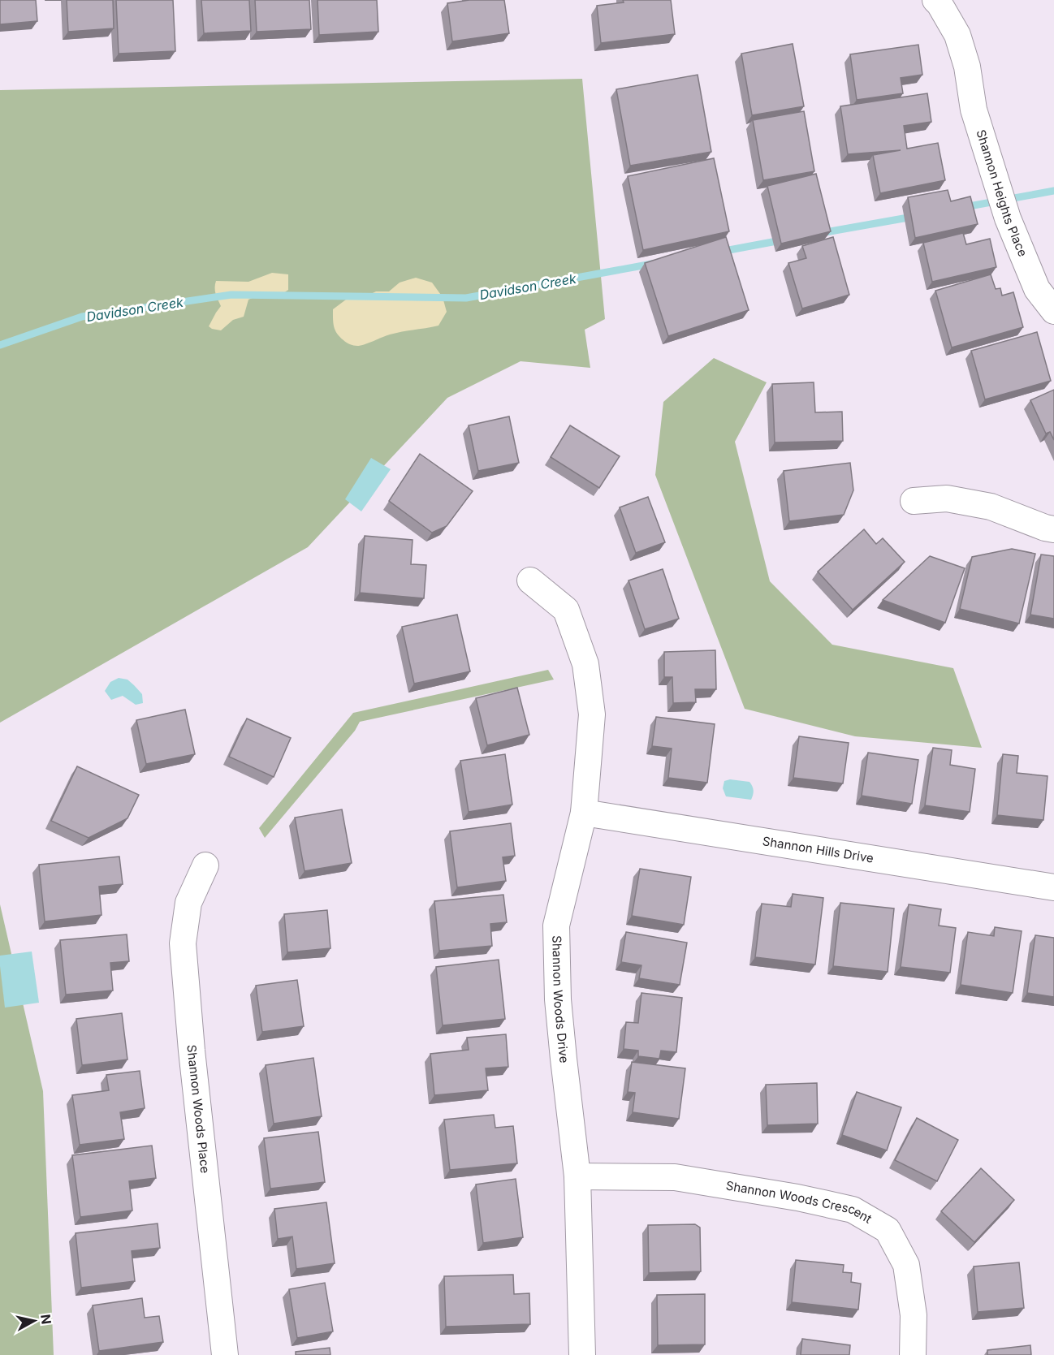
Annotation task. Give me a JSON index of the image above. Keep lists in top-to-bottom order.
{
  "streets": {
    "street": [
      "Shannon Heights Place",
      "Shannon Hills Drive",
      "Shannon Woods Drive",
      "Shannon Woods Place",
      "Shannon Woods Crescent"
    ]
  },
  "crossings": [
    ["Shannon Hills Drive", "Shannon Woods Drive"],
    ["Shannon Woods Drive", "Shannon Woods Crescent"]
  ],
  "water": ["Davidson Creek"],
  "north": "right"
}
